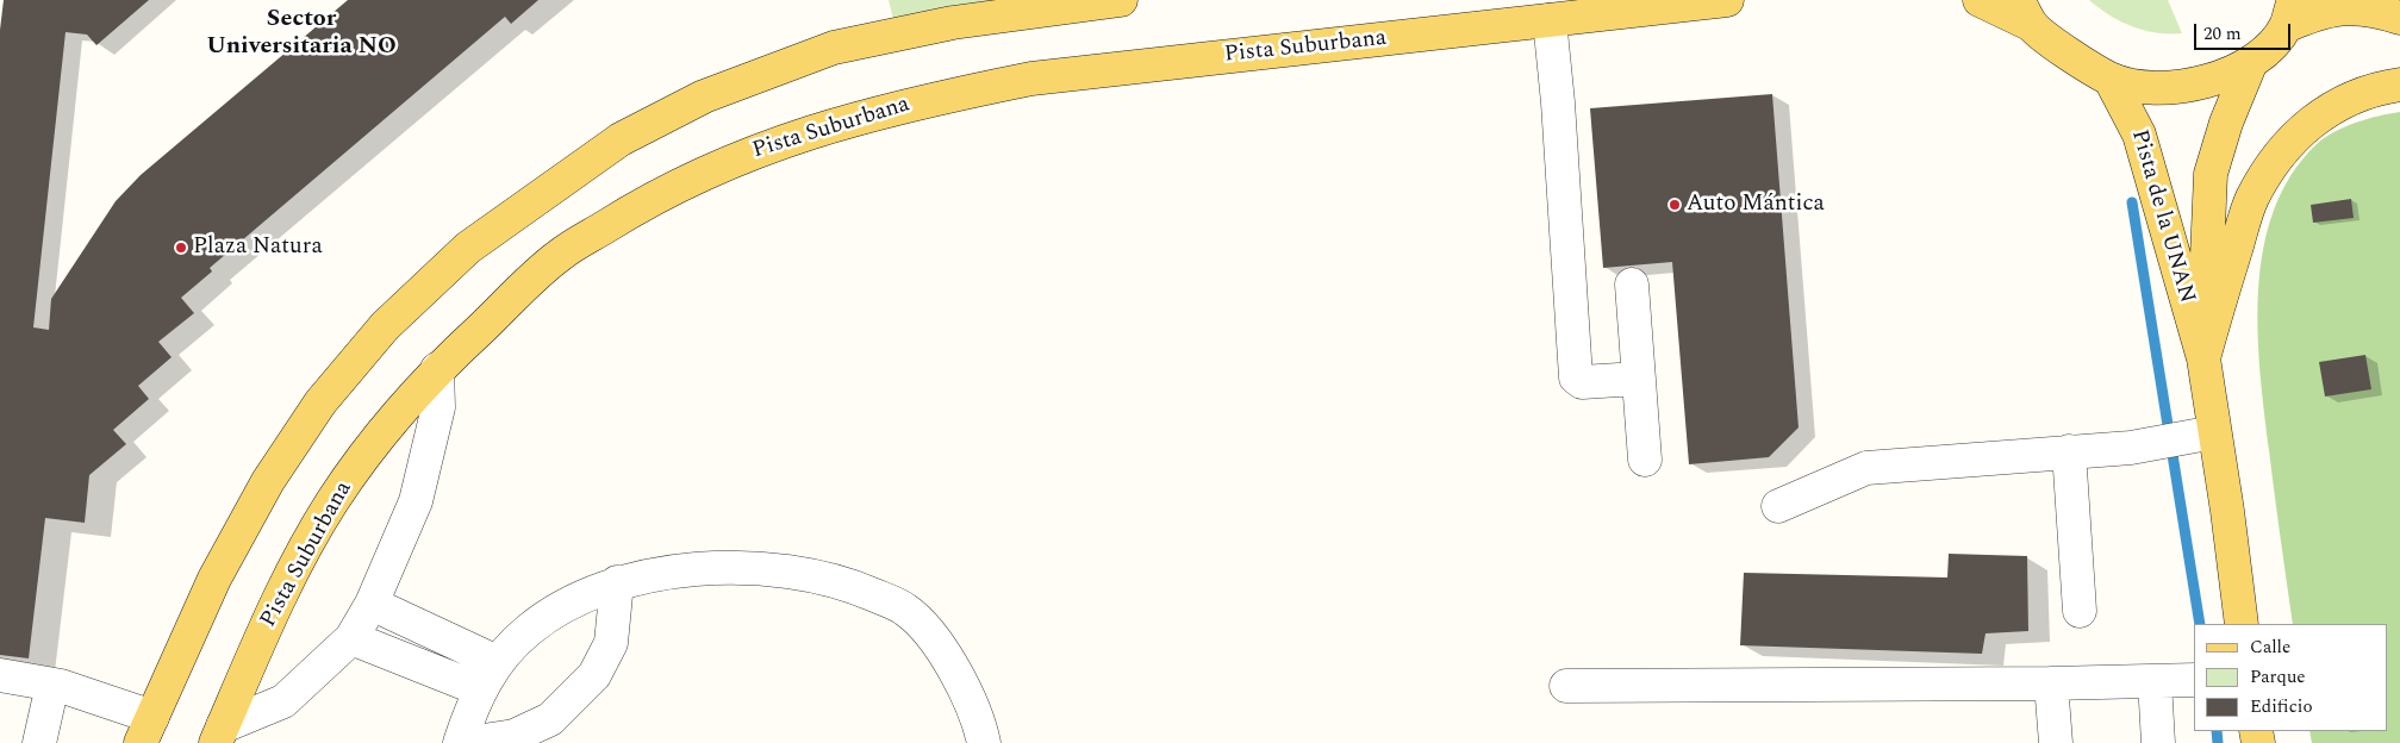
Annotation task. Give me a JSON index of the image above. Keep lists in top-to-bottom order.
{
  "streets": {
    "main road": ["Pista Suburbana", "Pista de la UNAN"]
  },
  "districts": ["Sector Universitaria NO"],
  "places": ["Auto Mántica", "Plaza Natura"],
  "legend": ["Calle", "Parque", "Edificio"],
  "scale_bar": "20 m"
}
